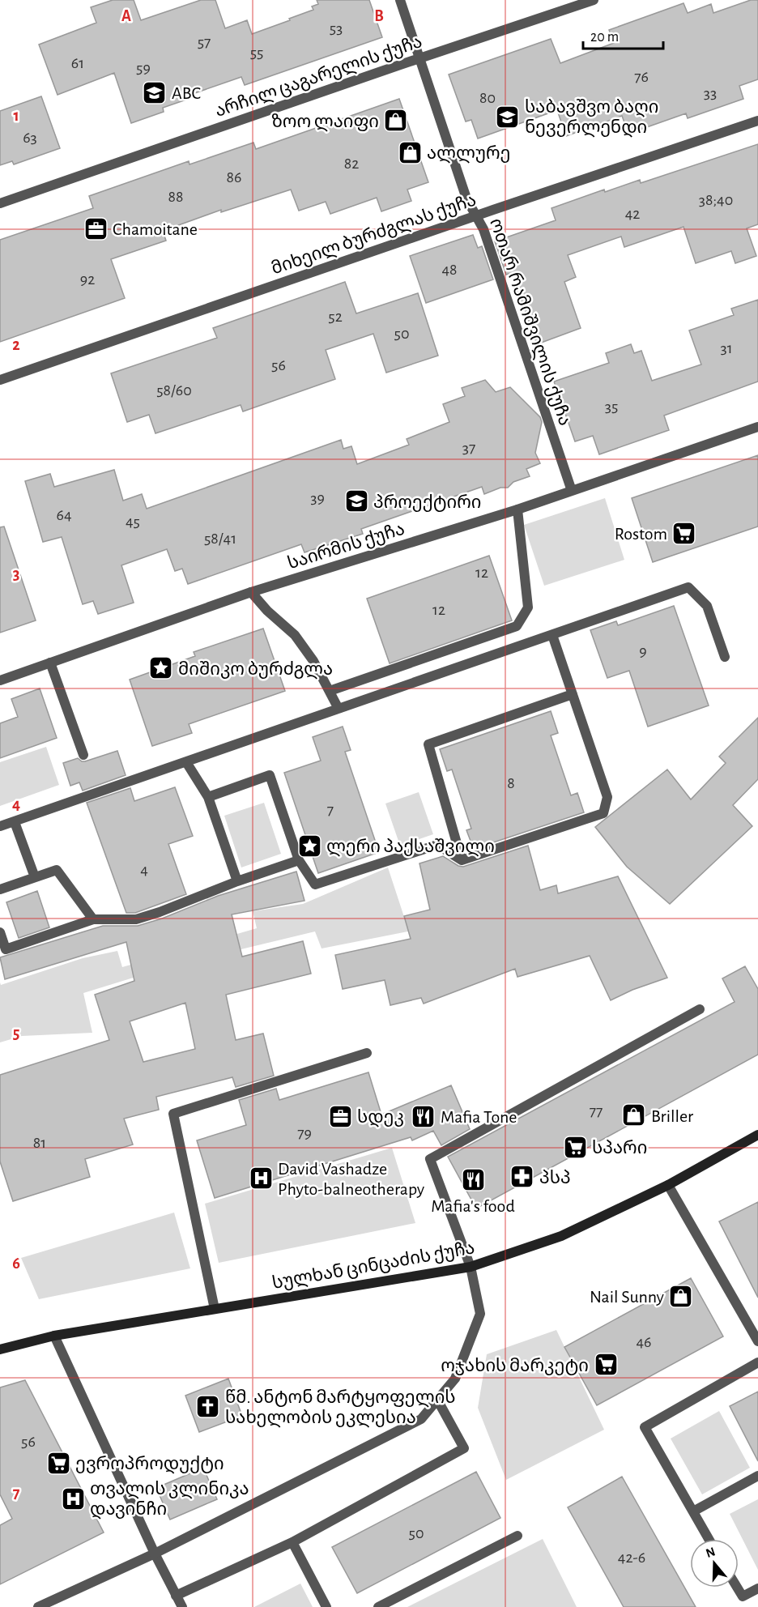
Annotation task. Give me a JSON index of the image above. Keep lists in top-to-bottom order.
{
  "streets": {
    "main road": ["სულხან ცინცაძის ქუჩა"],
    "street": [
      "არჩილ ცაგარელის ქუჩა",
      "მიხეილ ბურძგლას ქუჩა",
      "ოთარ რამიშვილის ქუჩა",
      "საირმის ქუჩა"
    ]
  },
  "crossings": [
    ["არჩილ ცაგარელის ქუჩა", "ოთარ რამიშვილის ქუჩა"],
    ["მიხეილ ბურძგლას ქუჩა", "ოთარ რამიშვილის ქუჩა"],
    ["ოთარ რამიშვილის ქუჩა", "საირმის ქუჩა"]
  ],
  "places": {
    "school or university": ["ABC", "საბავშვო ბაღი ნევერლენდი", "პროექტირი"],
    "shop": [
      "ზოო ლაიფი",
      "ალლურე",
      "Briller",
      "Nail Sunny"
    ],
    "office": ["Chamoitane", "სდეკ"],
    "supermarket": [
      "Rostom",
      "სპარი",
      "ოჯახის მარკეტი",
      "ევროპროდუქტი"
    ],
    "place": ["მიშიკო ბურძგლა", "ლერი პაქსაშვილი"],
    "restaurant": ["Mafia Tone", "Mafia's food"],
    "pharmacy": ["პსპ"],
    "hospital": ["David Vashadze Phyto-balneotherapy", "თვალის კლინიკა დავინჩი"],
    "church": ["წმ. ანტონ მარტყოფელის სახელობის ეკლესია"]
  },
  "house_numbers": [
    "53",
    "57",
    "55",
    "61",
    "59",
    "76",
    "33",
    "80",
    "63",
    "82",
    "86",
    "88",
    "38;40",
    "42",
    "48",
    "92",
    "52",
    "50",
    "31",
    "56",
    "58/60",
    "35",
    "37",
    "39",
    "64",
    "45",
    "58/41",
    "12",
    "12",
    "9",
    "8",
    "7",
    "4",
    "77",
    "79",
    "81",
    "46",
    "56",
    "50",
    "42-6"
  ],
  "scale_bar": "20 m",
  "north": "top",
  "grid": {
    "columns": ["A", "B"],
    "rows": [
      "1",
      "2",
      "3",
      "4",
      "5",
      "6",
      "7"
    ]
  }
}
